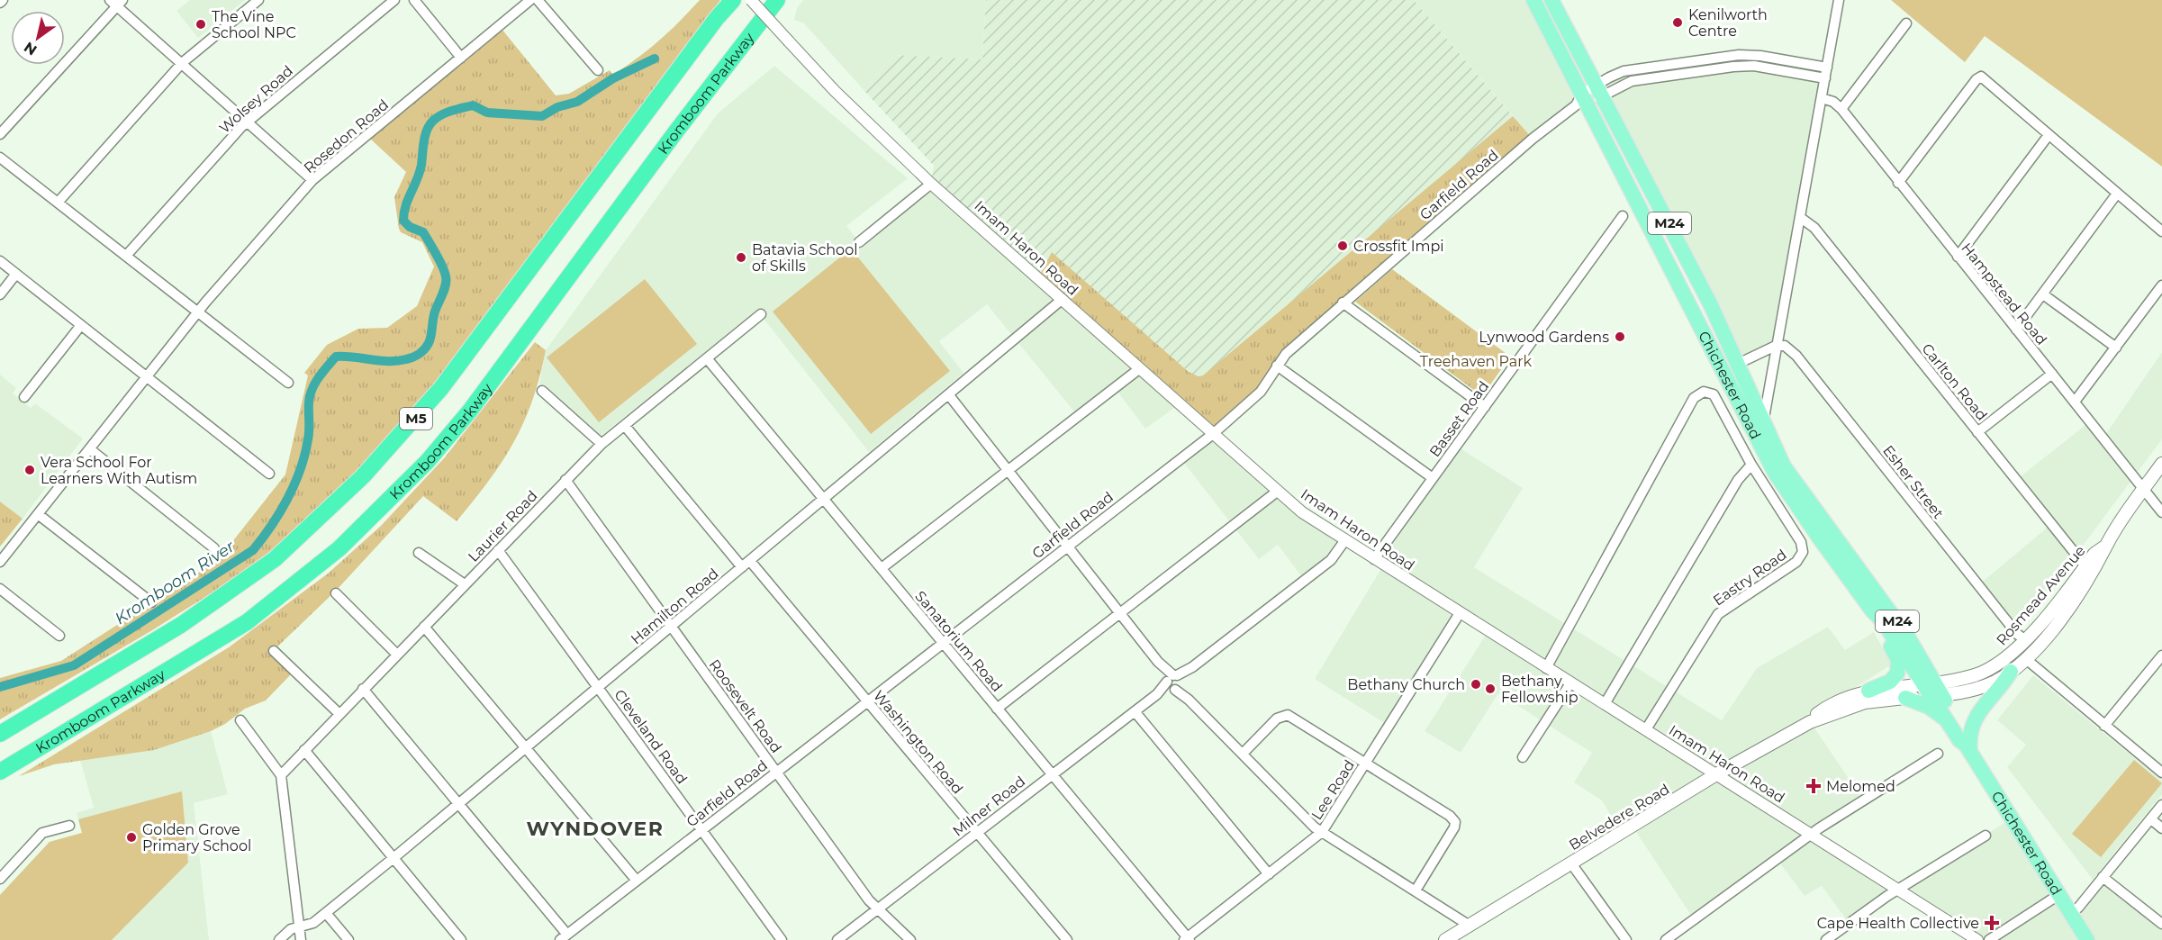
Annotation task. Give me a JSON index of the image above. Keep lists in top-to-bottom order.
{
  "streets": {
    "highway": ["Kromboom Parkway", "M5"],
    "main road": [
      "M24",
      "Chichester Road",
      "Rosmead Avenue",
      "Belvedere Road"
    ],
    "street": [
      "Wolsey Road",
      "Rosedon Road",
      "Garfield Road",
      "Imam Haron Road",
      "Hampstead Road",
      "Carlton Road",
      "Basset Road",
      "Esher Street",
      "Laurier Road",
      "Eastry Road",
      "Hamilton Road",
      "Sanatorium Road",
      "Roosevelt Road",
      "Cleveland Road",
      "Washington Road",
      "Lee Road",
      "Milner Road"
    ]
  },
  "crossings": [
    ["Garfield Road", "Imam Haron Road"],
    ["Garfield Road", "Chichester Road"],
    ["Garfield Road", "Sanatorium Road"],
    ["Garfield Road", "Roosevelt Road"],
    ["Garfield Road", "Cleveland Road"],
    ["Garfield Road", "Washington Road"],
    ["Imam Haron Road", "Basset Road"],
    ["Imam Haron Road", "Eastry Road"],
    ["Imam Haron Road", "Hamilton Road"],
    ["Imam Haron Road", "Lee Road"],
    ["Imam Haron Road", "Milner Road"],
    ["Imam Haron Road", "Belvedere Road"],
    ["Hampstead Road", "Rosmead Avenue"],
    ["Carlton Road", "Rosmead Avenue"],
    ["Chichester Road", "Rosmead Avenue"],
    ["Chichester Road", "Belvedere Road"],
    ["Esher Street", "Rosmead Avenue"],
    ["Laurier Road", "Sanatorium Road"],
    ["Laurier Road", "Roosevelt Road"],
    ["Laurier Road", "Cleveland Road"],
    ["Laurier Road", "Washington Road"],
    ["Rosmead Avenue", "Belvedere Road"],
    ["Hamilton Road", "Sanatorium Road"],
    ["Hamilton Road", "Roosevelt Road"],
    ["Hamilton Road", "Cleveland Road"],
    ["Hamilton Road", "Washington Road"],
    ["Sanatorium Road", "Lee Road"],
    ["Sanatorium Road", "Milner Road"],
    ["Roosevelt Road", "Milner Road"],
    ["Washington Road", "Milner Road"]
  ],
  "districts": ["WYNDOVER"],
  "water": ["Kromboom River"],
  "parks": ["Treehaven Park"],
  "places": {
    "other": [
      "Kenilworth Centre",
      "The Vine School NPC",
      "Crossfit Impi",
      "Batavia School of Skills",
      "Lynwood Gardens",
      "Vera School For Learners With Autism",
      "Bethany Church",
      "Bethany Fellowship",
      "Golden Grove Primary School"
    ],
    "health": ["Melomed", "Cape Health Collective"]
  },
  "north": "bottom left"
}
